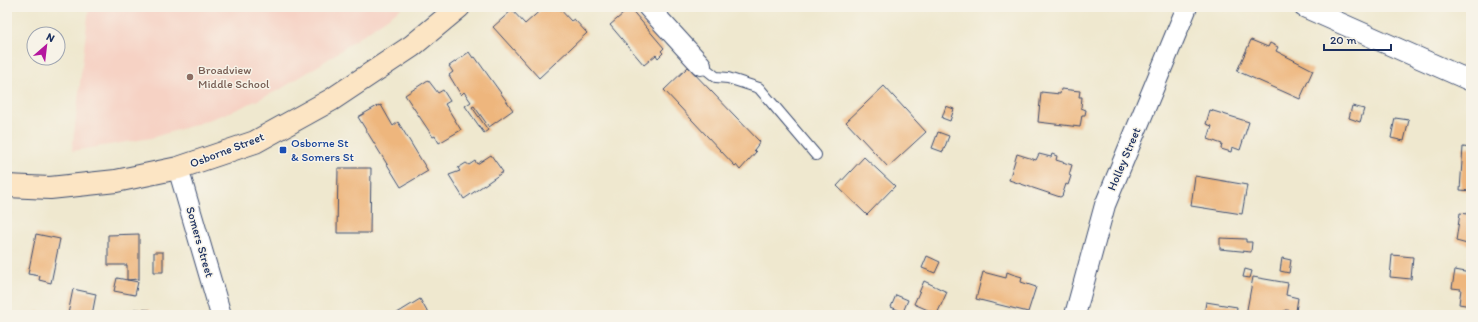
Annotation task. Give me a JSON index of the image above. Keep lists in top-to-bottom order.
{
  "streets": {
    "main road": ["Osborne Street"],
    "street": ["Holley Street", "Somers Street"]
  },
  "crossings": [
    ["Osborne Street", "Somers Street"]
  ],
  "places": {
    "other": ["Broadview Middle School"],
    "transit": ["Osborne St & Somers St"]
  },
  "scale_bar": "20 m",
  "north": "top right"
}
